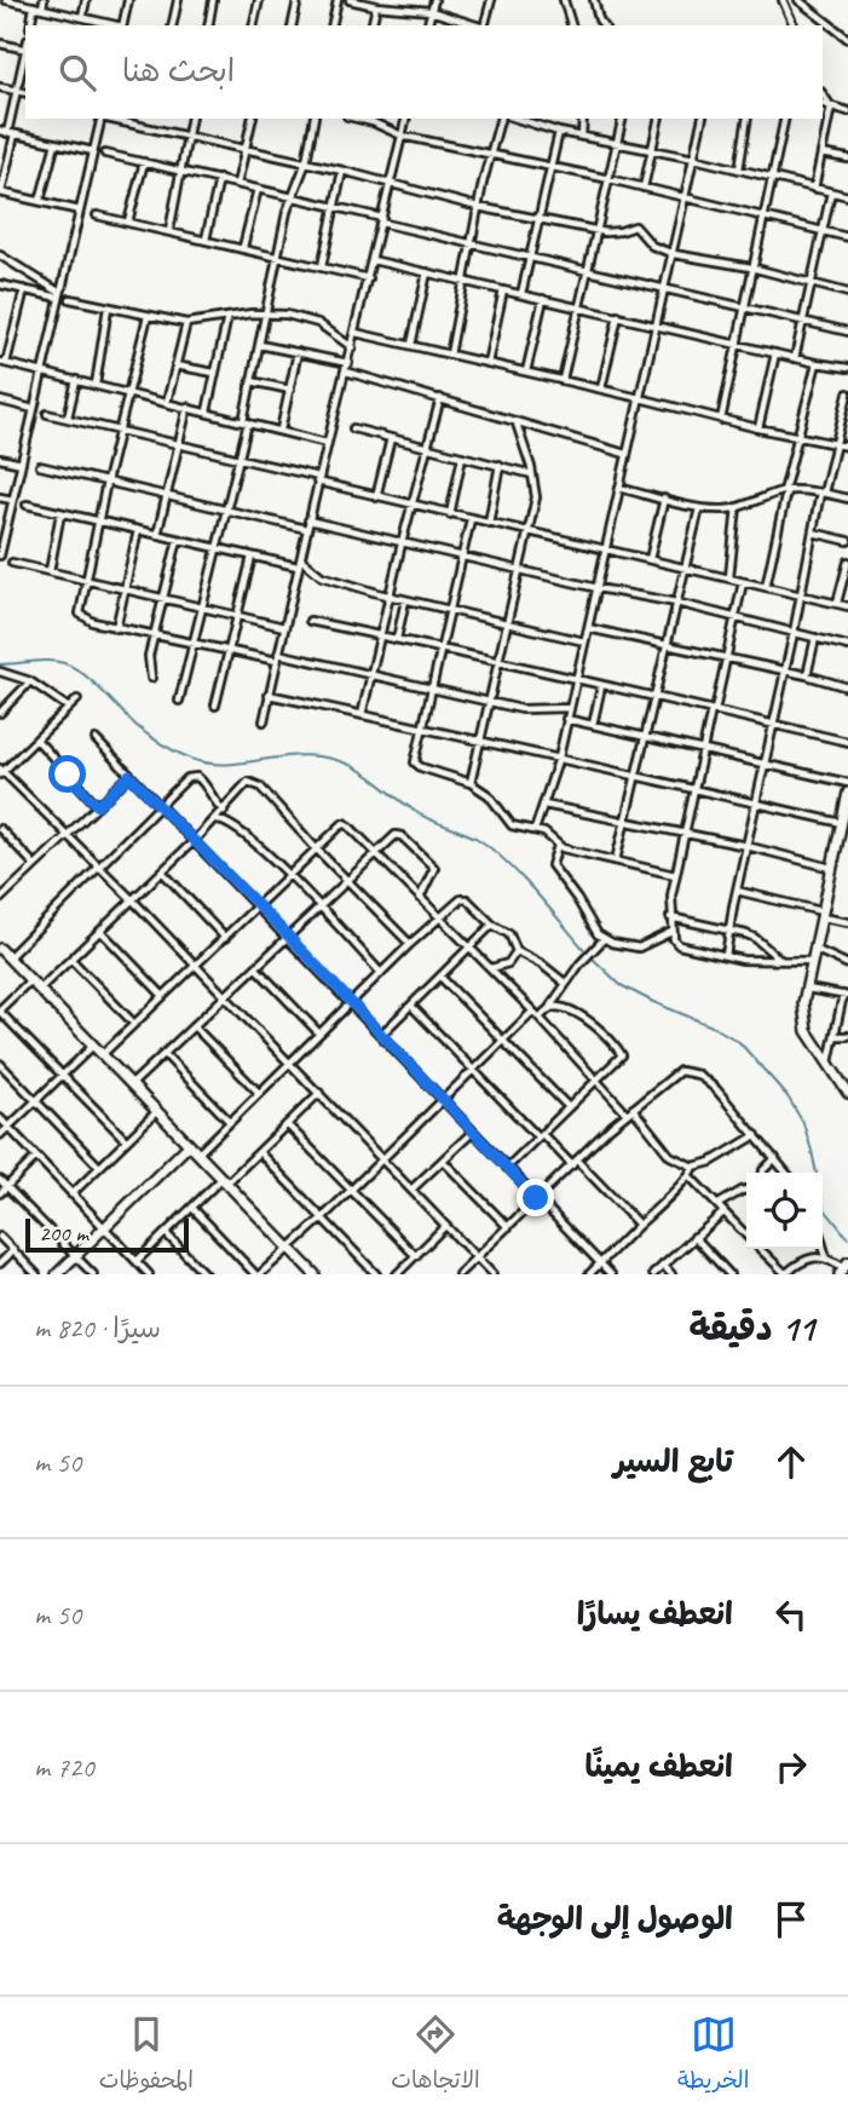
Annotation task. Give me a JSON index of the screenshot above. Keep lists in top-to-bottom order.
{
  "scale_bar": "200 m",
  "page": {
    "search": "ابحث هنا",
    "scale": "200 m",
    "heading": ["11 دقيقة", "سيرًا · 820 m"],
    "list": [
      ["تابع السير", "50 m"],
      ["انعطف يسارًا", "50 m"],
      ["انعطف يمينًا", "720 m"],
      "الوصول إلى الوجهة"
    ],
    "nav": ["الخريطة", "الاتجاهات", "المحفوظات"]
  }
}
